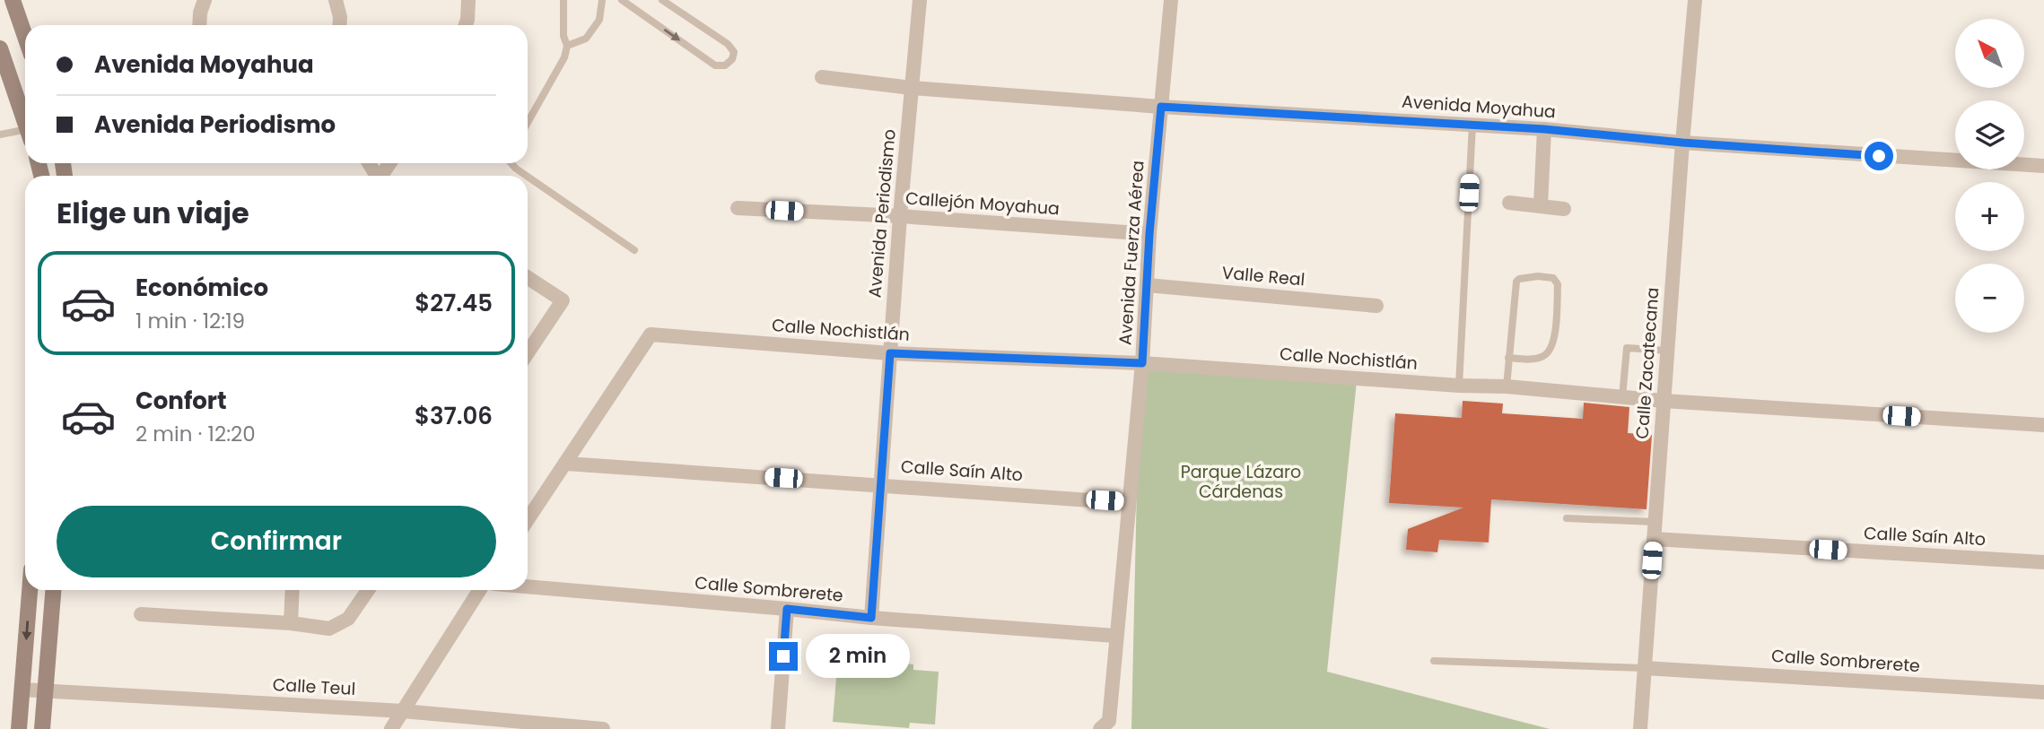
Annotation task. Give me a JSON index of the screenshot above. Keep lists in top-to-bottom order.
{
  "streets": {
    "street": [
      "Avenida Moyahua",
      "Callejón Moyahua",
      "Avenida Periodismo",
      "Avenida Fuerza Aérea",
      "Valle Real",
      "Calle Nochistlán",
      "Calle Zacatecana",
      "Calle Saín Alto",
      "Calle Sombrerete",
      "Calle Teul"
    ]
  },
  "crossings": [
    ["Avenida Moyahua", "Avenida Periodismo"],
    ["Avenida Moyahua", "Avenida Fuerza Aérea"],
    ["Avenida Moyahua", "Calle Zacatecana"],
    ["Callejón Moyahua", "Avenida Periodismo"],
    ["Callejón Moyahua", "Avenida Fuerza Aérea"],
    ["Avenida Periodismo", "Calle Nochistlán"],
    ["Avenida Periodismo", "Calle Saín Alto"],
    ["Avenida Periodismo", "Calle Sombrerete"],
    ["Avenida Fuerza Aérea", "Valle Real"],
    ["Avenida Fuerza Aérea", "Calle Nochistlán"],
    ["Avenida Fuerza Aérea", "Calle Saín Alto"],
    ["Avenida Fuerza Aérea", "Calle Sombrerete"],
    ["Calle Nochistlán", "Calle Zacatecana"],
    ["Calle Nochistlán", "Calle Saín Alto"],
    ["Calle Zacatecana", "Calle Saín Alto"],
    ["Calle Zacatecana", "Calle Sombrerete"]
  ],
  "parks": ["Parque Lázaro Cárdenas"],
  "north": "top left",
  "page": {
    "map_buttons": ["+", "−"],
    "banner": ["Avenida Moyahua", "Avenida Periodismo"],
    "heading": "Elige un viaje",
    "list": [
      {
        "name": "Económico",
        "note": "1 min · 12:19",
        "value": "$27.45"
      },
      {
        "name": "Confort",
        "note": "2 min · 12:20",
        "value": "$37.06"
      }
    ],
    "buttons": "Confirmar",
    "bubble": "2 min"
  }
}
